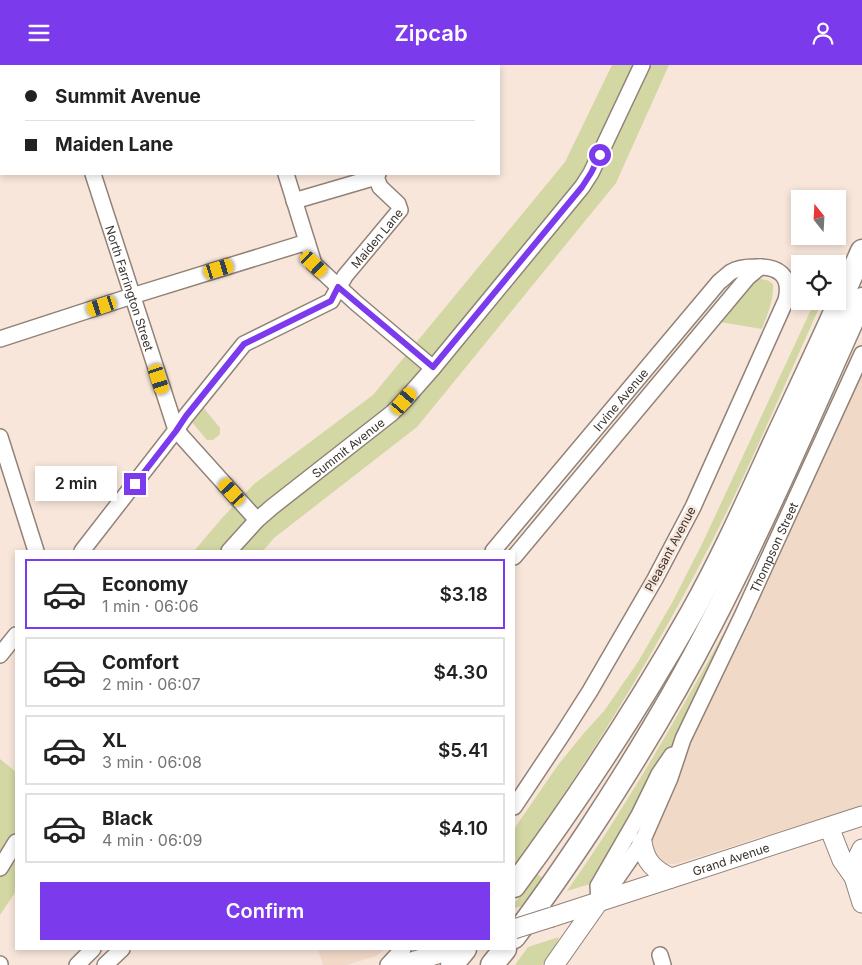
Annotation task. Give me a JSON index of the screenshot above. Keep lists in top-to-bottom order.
{
  "streets": {
    "main road": ["Grand Avenue"],
    "street": [
      "Maiden Lane",
      "North Farrington Street",
      "Irvine Avenue",
      "Summit Avenue",
      "Thompson Street",
      "Pleasant Avenue"
    ]
  },
  "crossings": [
    ["Maiden Lane", "North Farrington Street"],
    ["North Farrington Street", "Summit Avenue"],
    ["Irvine Avenue", "Pleasant Avenue"],
    ["Thompson Street", "Grand Avenue"]
  ],
  "north": "top",
  "page": {
    "header": "Zipcab",
    "banner": ["Summit Avenue", "Maiden Lane"],
    "bubble": "2 min",
    "list": [
      {
        "name": "Economy",
        "note": "1 min · 06:06",
        "value": "$3.18"
      },
      {
        "name": "Comfort",
        "note": "2 min · 06:07",
        "value": "$4.30"
      },
      {
        "name": "XL",
        "note": "3 min · 06:08",
        "value": "$5.41"
      },
      {
        "name": "Black",
        "note": "4 min · 06:09",
        "value": "$4.10"
      }
    ],
    "buttons": "Confirm"
  }
}
